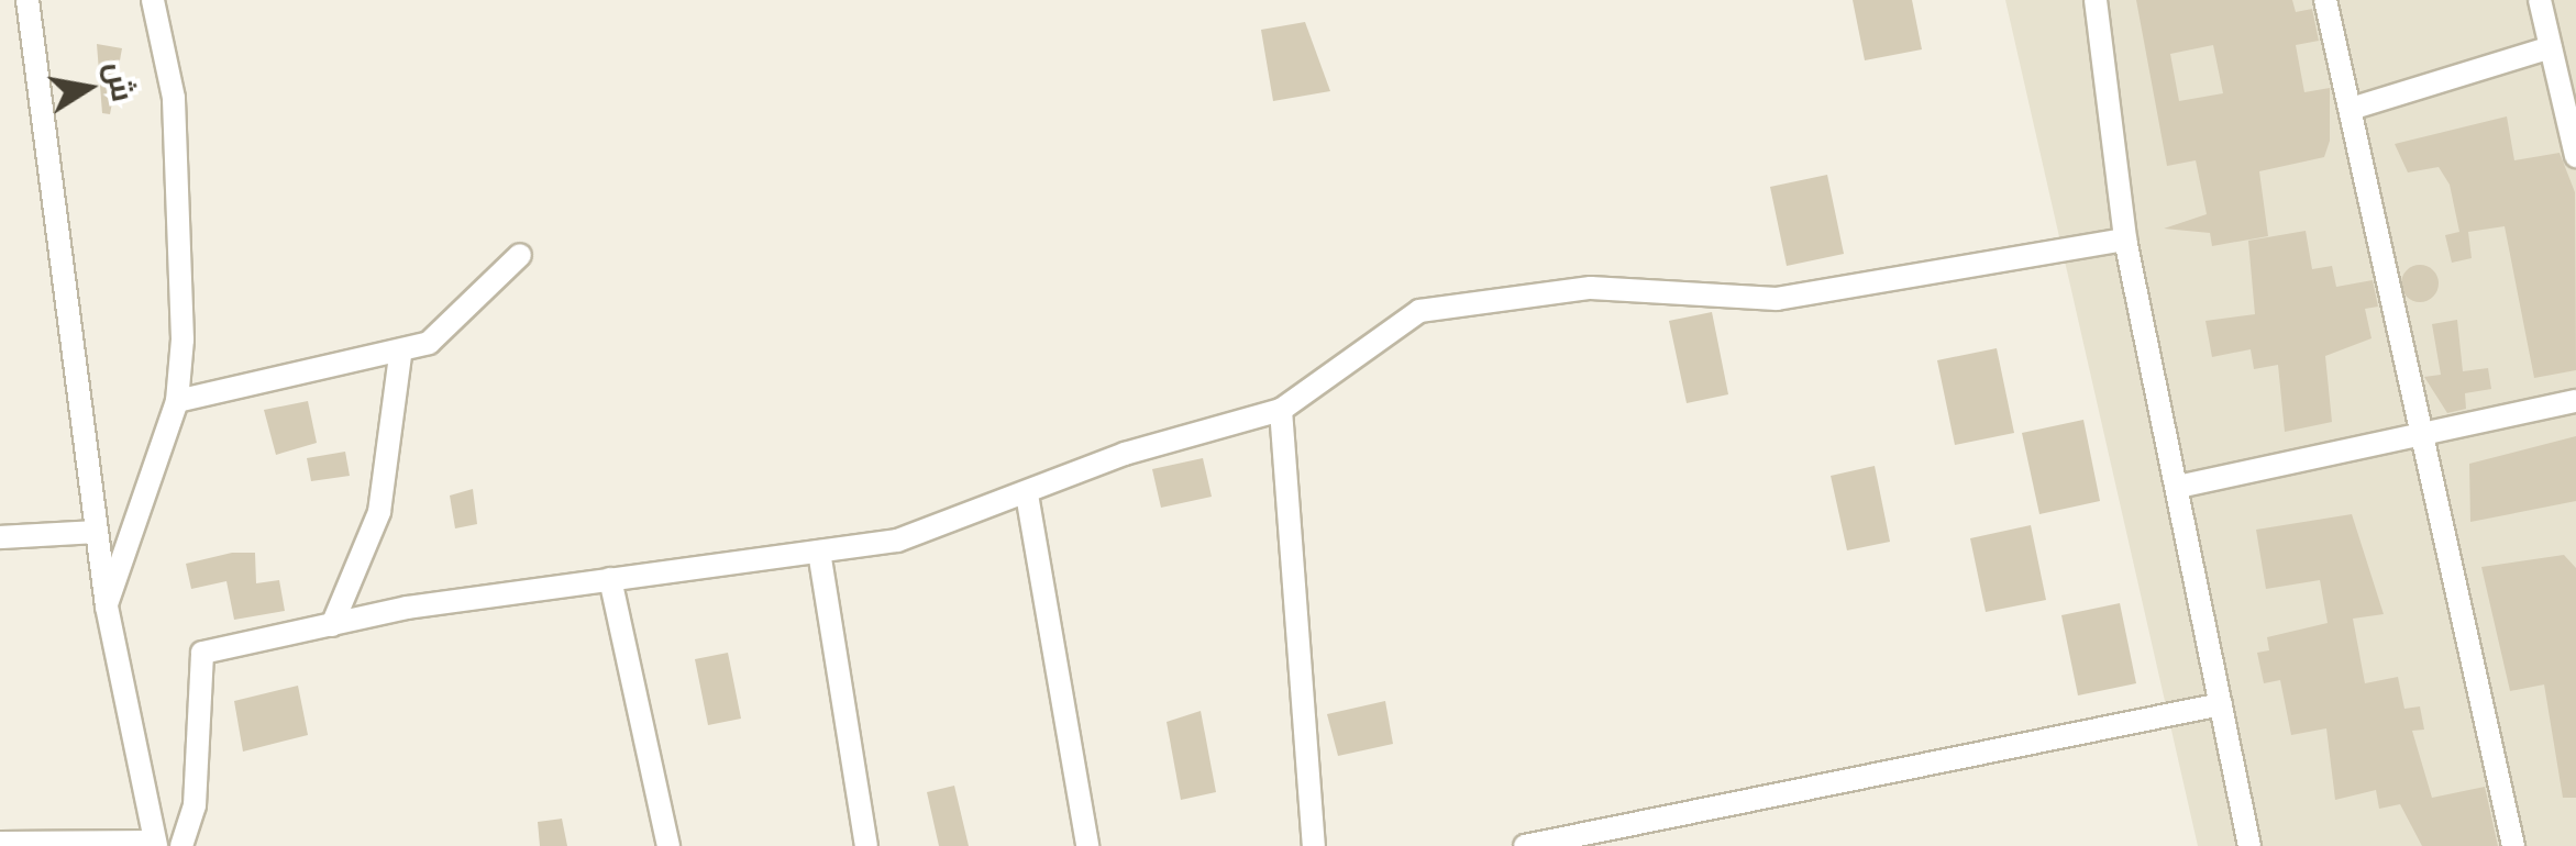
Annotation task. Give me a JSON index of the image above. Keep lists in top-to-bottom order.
{
  "north": "right"
}
